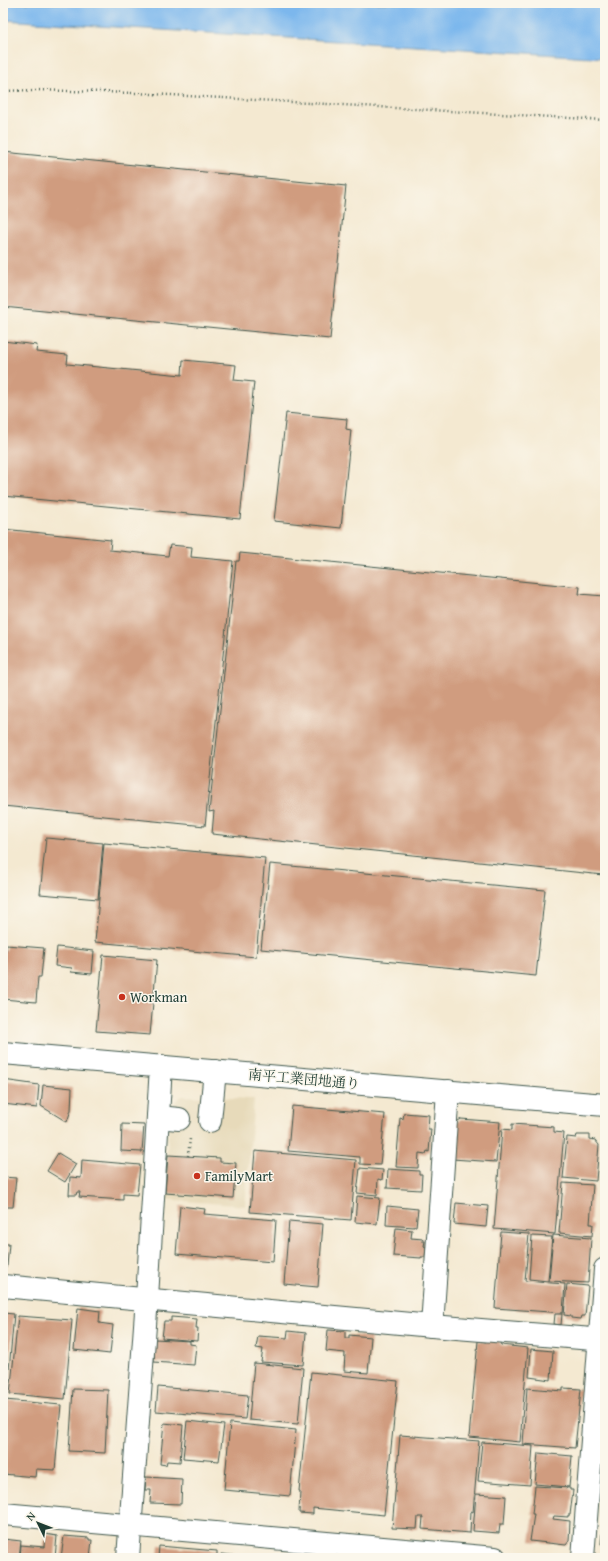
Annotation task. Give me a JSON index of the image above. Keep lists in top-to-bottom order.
{
  "streets": {
    "street": ["南平工業団地通り"]
  },
  "places": ["Workman", "FamilyMart"],
  "north": "top left"
}
